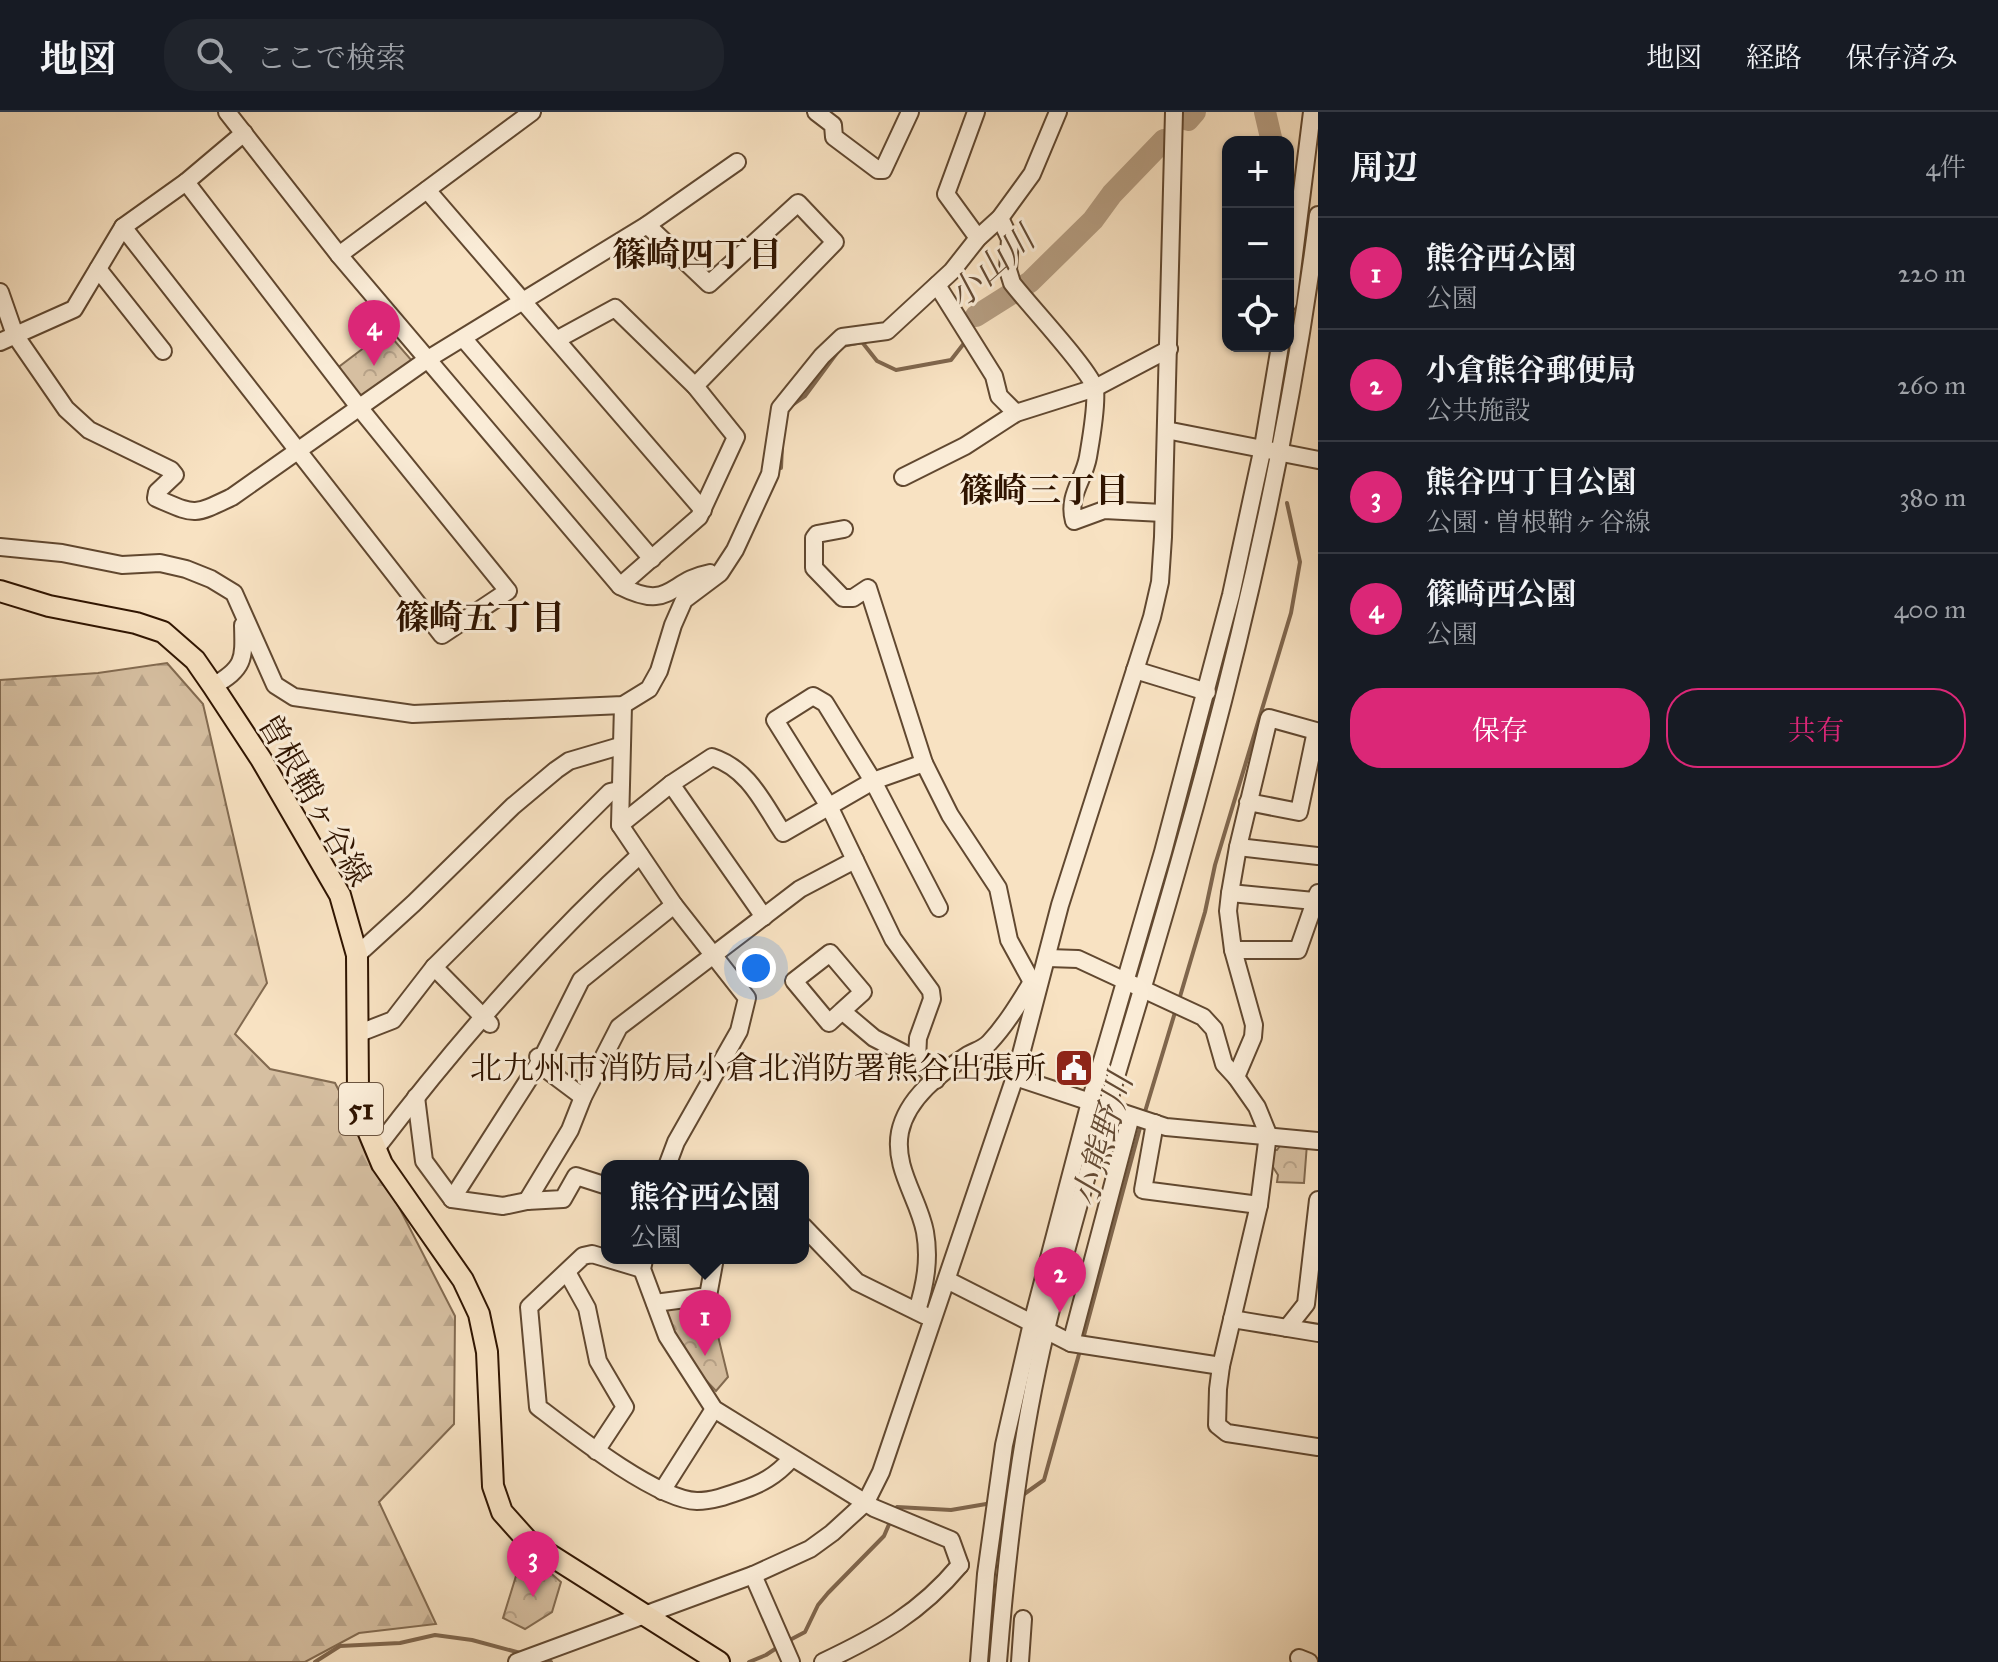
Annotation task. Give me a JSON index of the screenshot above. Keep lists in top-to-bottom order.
{
  "streets": {
    "main road": ["曽根鞘ヶ谷線", "51"]
  },
  "districts": ["篠崎四丁目", "篠崎三丁目", "篠崎五丁目"],
  "water": ["小山川", "小熊野川"],
  "places": {
    "public building": ["北九州市消防局小倉北消防署熊谷出張所"]
  },
  "page": {
    "header": "地図",
    "search": "ここで検索",
    "nav": ["地図", "経路", "保存済み"],
    "heading": ["周辺", "4件"],
    "map_buttons": ["+", "−"],
    "list": [
      {
        "mark": "1",
        "name": "熊谷西公園",
        "note": "公園",
        "value": "220 m"
      },
      {
        "mark": "2",
        "name": "小倉熊谷郵便局",
        "note": "公共施設",
        "value": "260 m"
      },
      {
        "mark": "3",
        "name": "熊谷四丁目公園",
        "note": "公園 · 曽根鞘ヶ谷線",
        "value": "380 m"
      },
      {
        "mark": "4",
        "name": "篠崎西公園",
        "note": "公園",
        "value": "400 m"
      }
    ],
    "pins": [
      "4",
      "2",
      "1",
      "3"
    ],
    "buttons": ["保存", "共有"],
    "popup": ["熊谷西公園", "公園"]
  }
}
